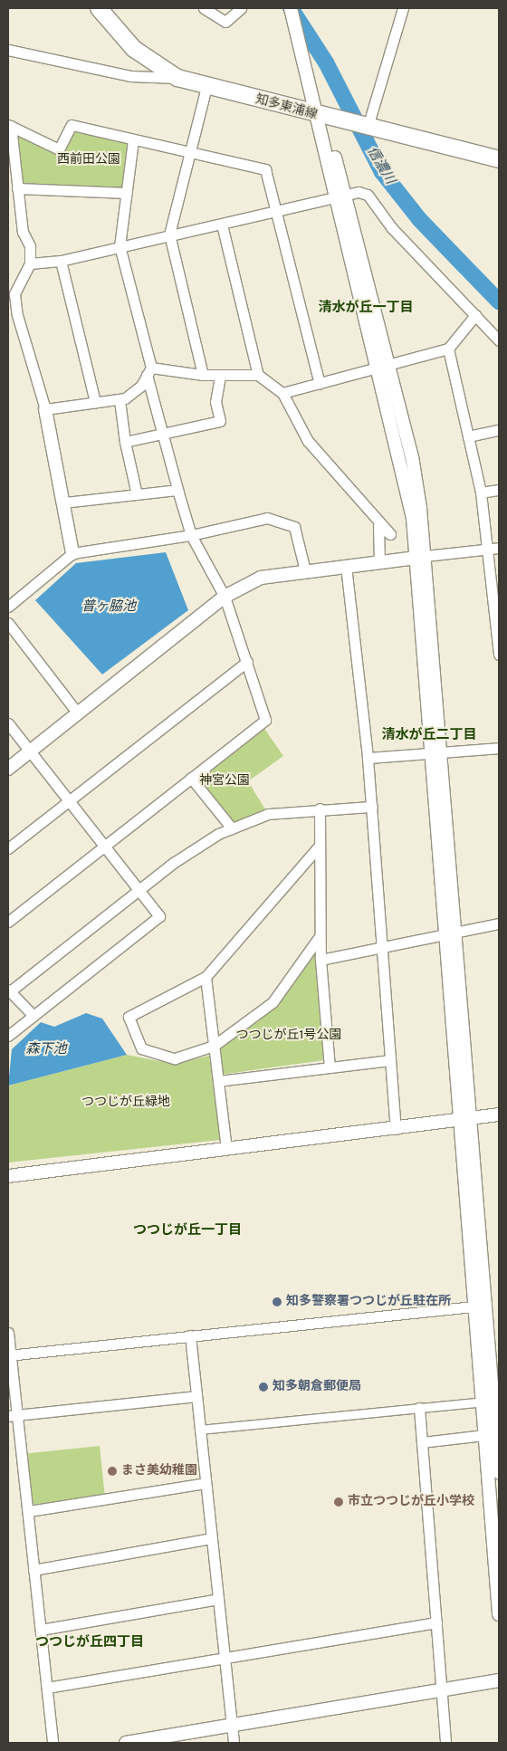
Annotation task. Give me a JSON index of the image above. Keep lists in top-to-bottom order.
{
  "streets": {
    "main road": ["知多東浦線"]
  },
  "districts": [
    "清水が丘一丁目",
    "清水が丘二丁目",
    "つつじが丘一丁目",
    "つつじが丘四丁目"
  ],
  "water": ["信濃川", "普ヶ脇池", "森下池"],
  "parks": [
    "西前田公園",
    "神宮公園",
    "つつじが丘1号公園",
    "つつじが丘緑地"
  ],
  "places": [
    "知多警察署つつじが丘駐在所",
    "知多朝倉郵便局",
    "まさ美幼稚園",
    "市立つつじが丘小学校"
  ]
}
